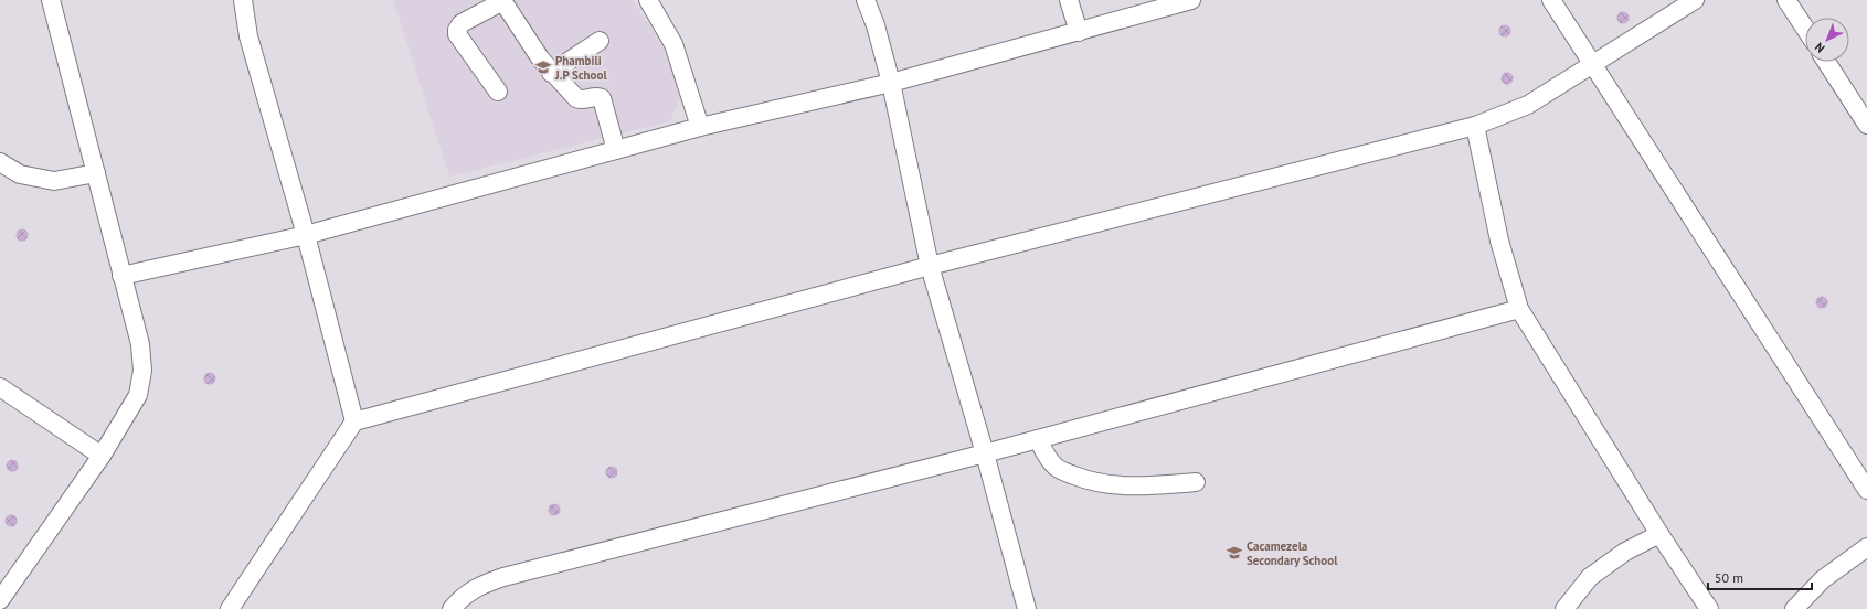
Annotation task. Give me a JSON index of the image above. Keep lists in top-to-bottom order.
{
  "places": {
    "school or university": ["Phambili J.P School", "Cacamezela Secondary School"]
  },
  "scale_bar": "50 m",
  "north": "bottom left"
}
